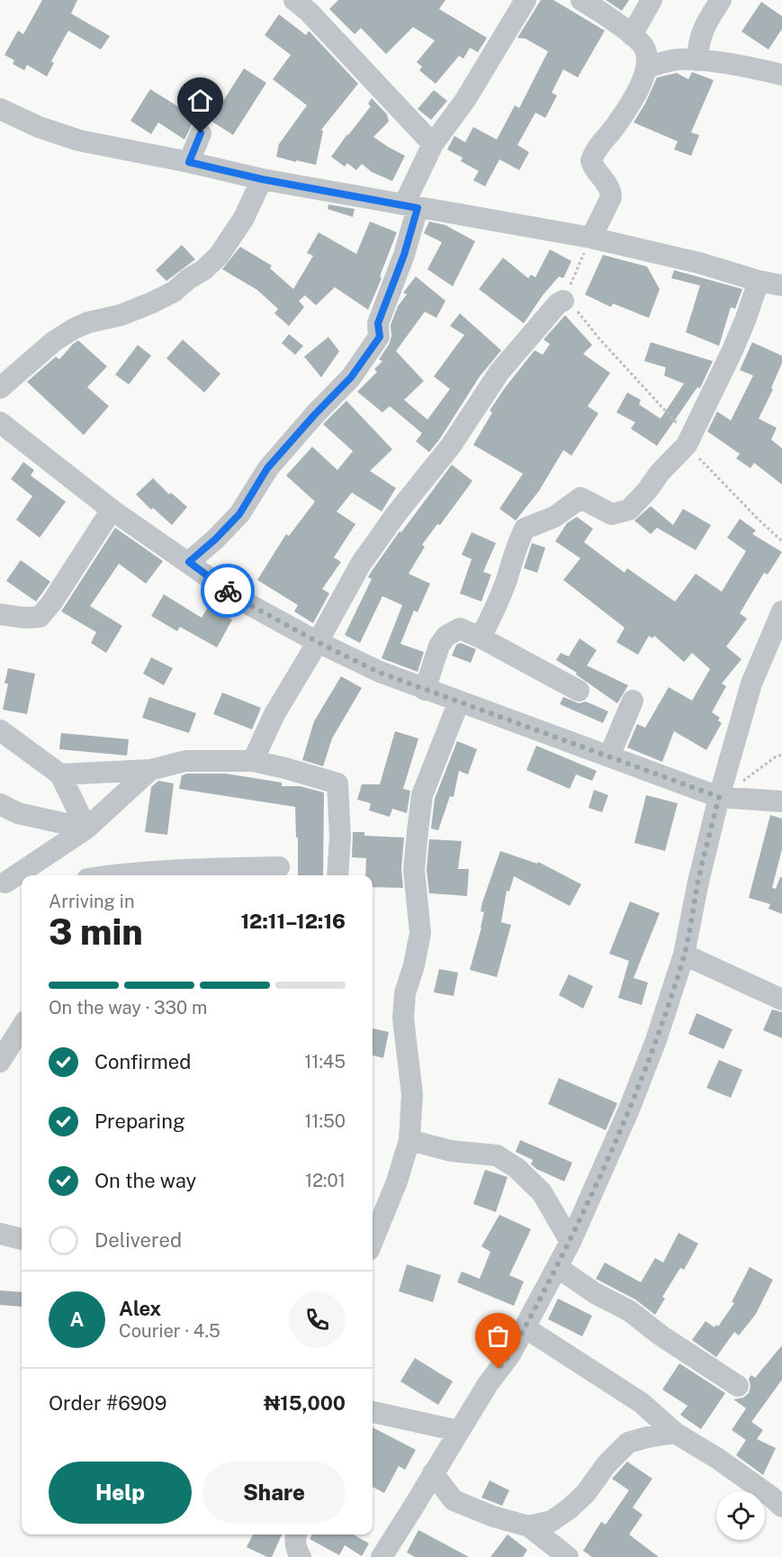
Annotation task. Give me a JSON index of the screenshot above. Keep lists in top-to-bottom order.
{
  "page": {
    "heading": ["3 min", "Arriving in", "12:11–12:16"],
    "panel": [
      "Alex",
      "Courier · 4.5",
      "Order #6909",
      "₦15,000"
    ],
    "bar": "On the way · 330 m",
    "list": [
      ["Confirmed", "11:45"],
      ["Preparing", "11:50"],
      ["On the way", "12:01"],
      "Delivered"
    ],
    "round": "A",
    "buttons": ["Help", "Share"]
  }
}
